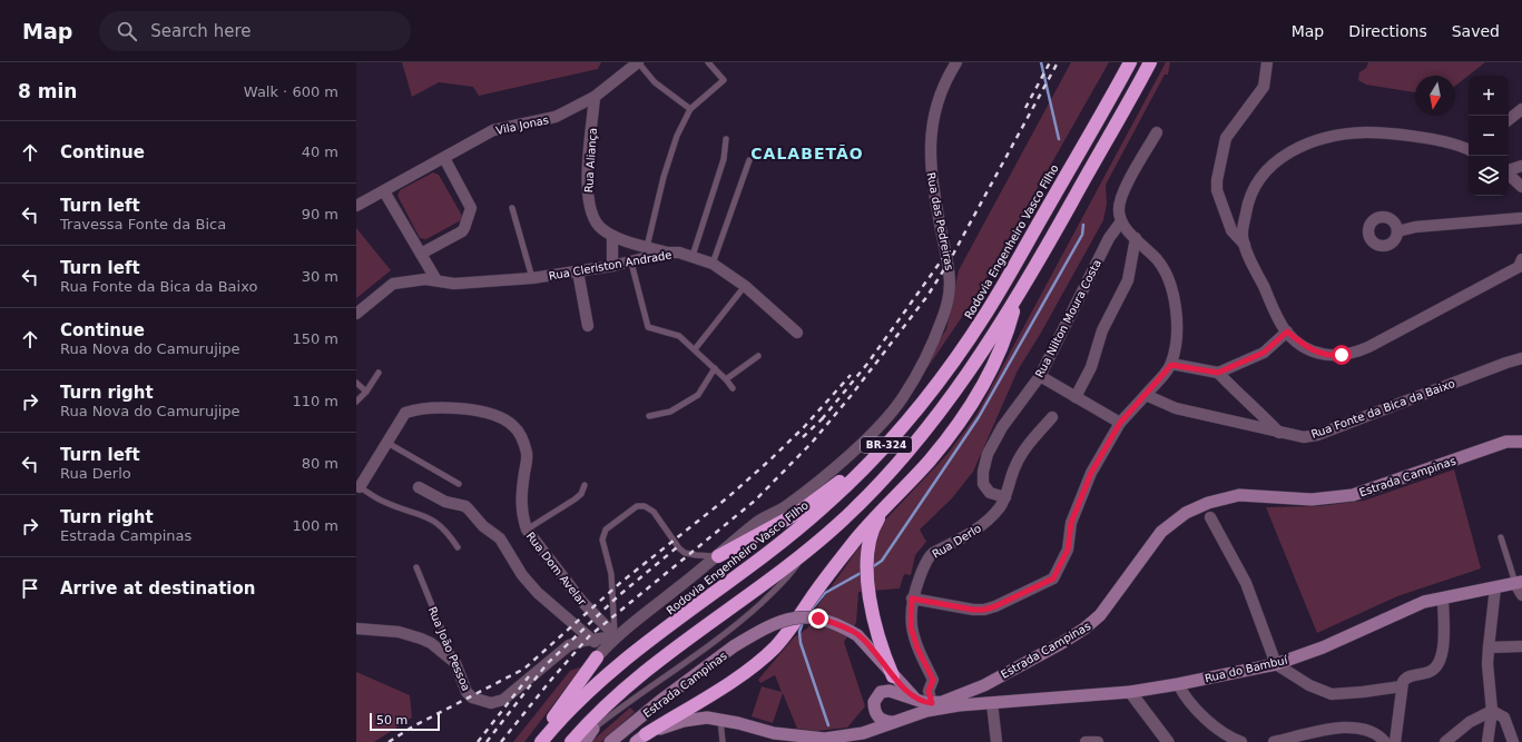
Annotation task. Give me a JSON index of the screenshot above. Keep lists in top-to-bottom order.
{
  "streets": {
    "highway": ["Rodovia Engenheiro Vasco Filho", "BR-324"],
    "main road": ["Estrada Campinas", "Rua do Bambuí"],
    "street": [
      "Vila Jonas",
      "Rua Aliança",
      "Rua das Pedreiras",
      "Rua Cleriston Andrade",
      "Rua Nilton Moura Costa",
      "Rua Fonte da Bica da Baixo",
      "Rua Derlo",
      "Rua Dom Avelar",
      "Rua João Pessoa"
    ]
  },
  "crossings": [
    ["Vila Jonas", "Rua Aliança"],
    ["Rua Aliança", "Rua Cleriston Andrade"],
    ["Rua das Pedreiras", "Rua Dom Avelar"],
    ["Rua das Pedreiras", "Rua João Pessoa"],
    ["Rua Nilton Moura Costa", "Rua Derlo"],
    ["Estrada Campinas", "Rua Derlo"],
    ["Estrada Campinas", "Rua do Bambuí"],
    ["Rua Dom Avelar", "Rua João Pessoa"]
  ],
  "districts": ["CALABETÃO"],
  "scale_bar": "50 m",
  "north": "bottom",
  "page": {
    "header": "Map",
    "search": "Search here",
    "nav": ["Map", "Directions", "Saved"],
    "heading": ["8 min", "Walk · 600 m"],
    "map_buttons": ["+", "−"],
    "list": [
      ["Continue", "40 m"],
      ["Turn left", "Travessa Fonte da Bica", "90 m"],
      ["Turn left", "Rua Fonte da Bica da Baixo", "30 m"],
      ["Continue", "Rua Nova do Camurujipe", "150 m"],
      ["Turn right", "Rua Nova do Camurujipe", "110 m"],
      ["Turn left", "Rua Derlo", "80 m"],
      ["Turn right", "Estrada Campinas", "100 m"],
      "Arrive at destination"
    ],
    "scale": "50 m"
  }
}
